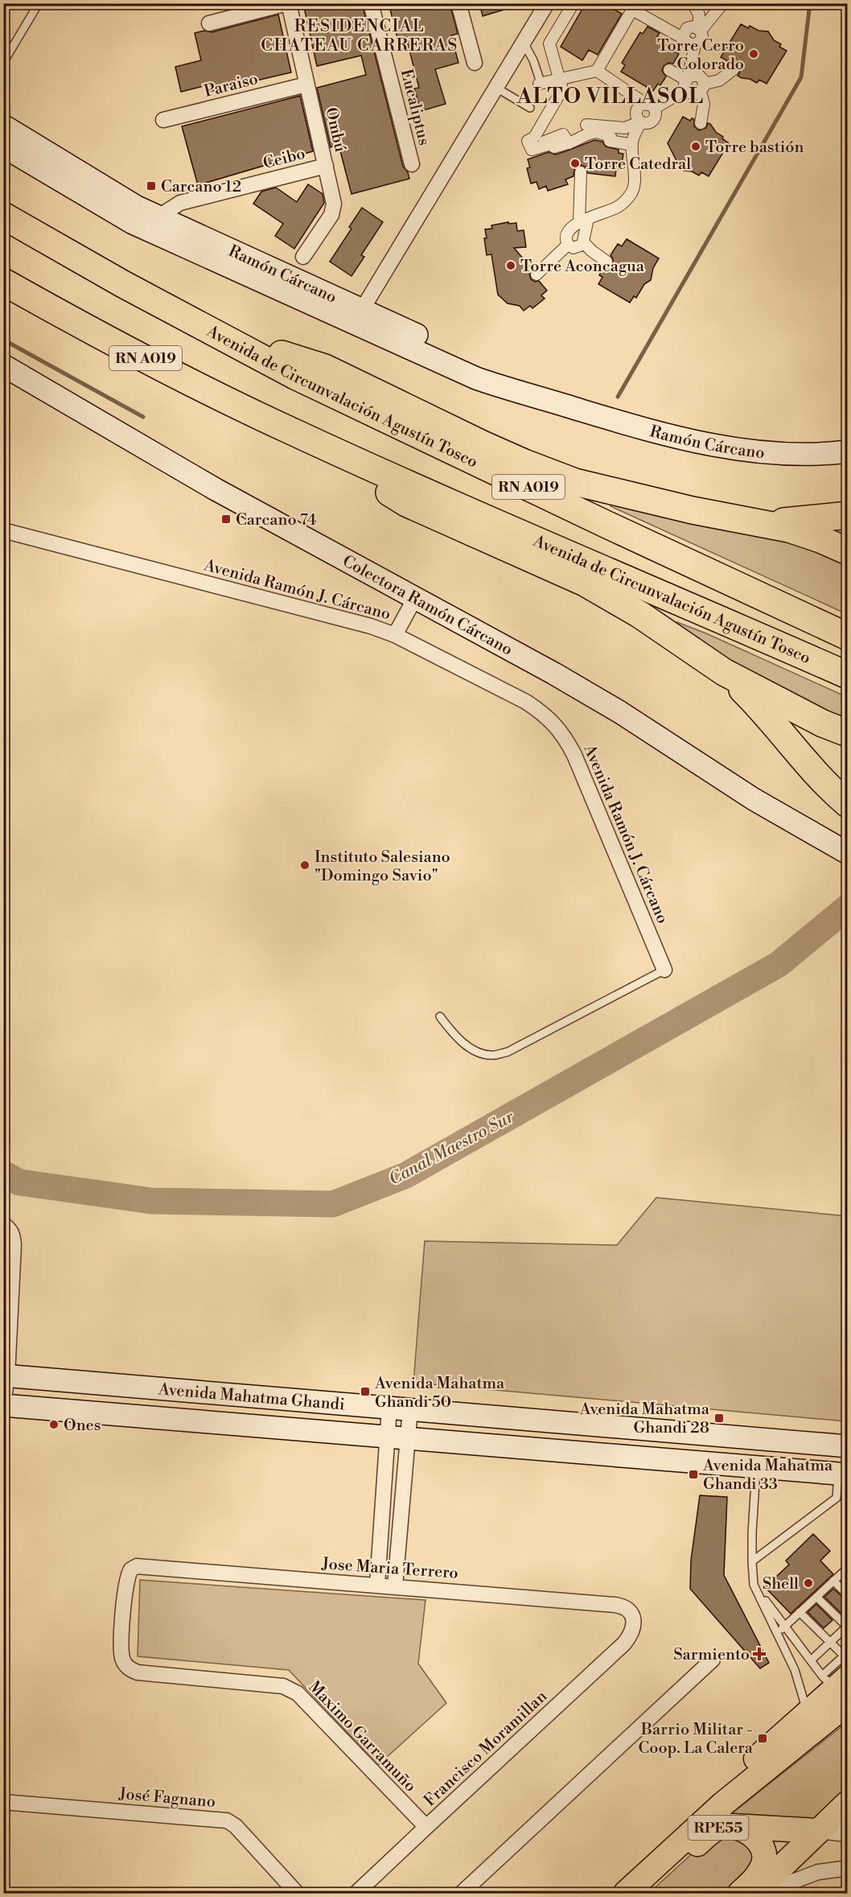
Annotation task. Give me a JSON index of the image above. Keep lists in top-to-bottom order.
{
  "streets": {
    "highway": ["RN A019", "Avenida de Circunvalación Agustín Tosco"],
    "main road": [
      "Ramón Cárcano",
      "Colectora Ramón Cárcano",
      "Avenida Mahatma Ghandi",
      "RPE55"
    ],
    "street": [
      "Paraiso",
      "Eucaliptus",
      "Ombú",
      "Ceibo",
      "Avenida Ramón J. Cárcano",
      "Jose Maria Terrero",
      "Maximo Garramuño",
      "Francisco Moramillan",
      "José Fagnano"
    ]
  },
  "crossings": [
    ["Paraiso", "Ombú"],
    ["Ombú", "Ceibo"],
    ["Ceibo", "Ramón Cárcano"],
    ["Jose Maria Terrero", "Maximo Garramuño"],
    ["Jose Maria Terrero", "Francisco Moramillan"],
    ["Maximo Garramuño", "Francisco Moramillan"]
  ],
  "districts": ["RESIDENCIAL CHATEAU CARRERAS", "ALTO VILLASOL"],
  "water": ["Canal Maestro Sur"],
  "places": {
    "other": [
      "Torre Cerro Colorado",
      "Torre bastión",
      "Torre Catedral",
      "Torre Aconcagua",
      "Instituto Salesiano \"Domingo Savio\"",
      "Ones",
      "Shell"
    ],
    "transit": [
      "Carcano 12",
      "Carcano 74",
      "Avenida Mahatma Ghandi 50",
      "Avenida Mahatma Ghandi 28",
      "Avenida Mahatma Ghandi 33",
      "Barrio Militar - Coop. La Calera"
    ],
    "health": ["Sarmiento"]
  }
}
